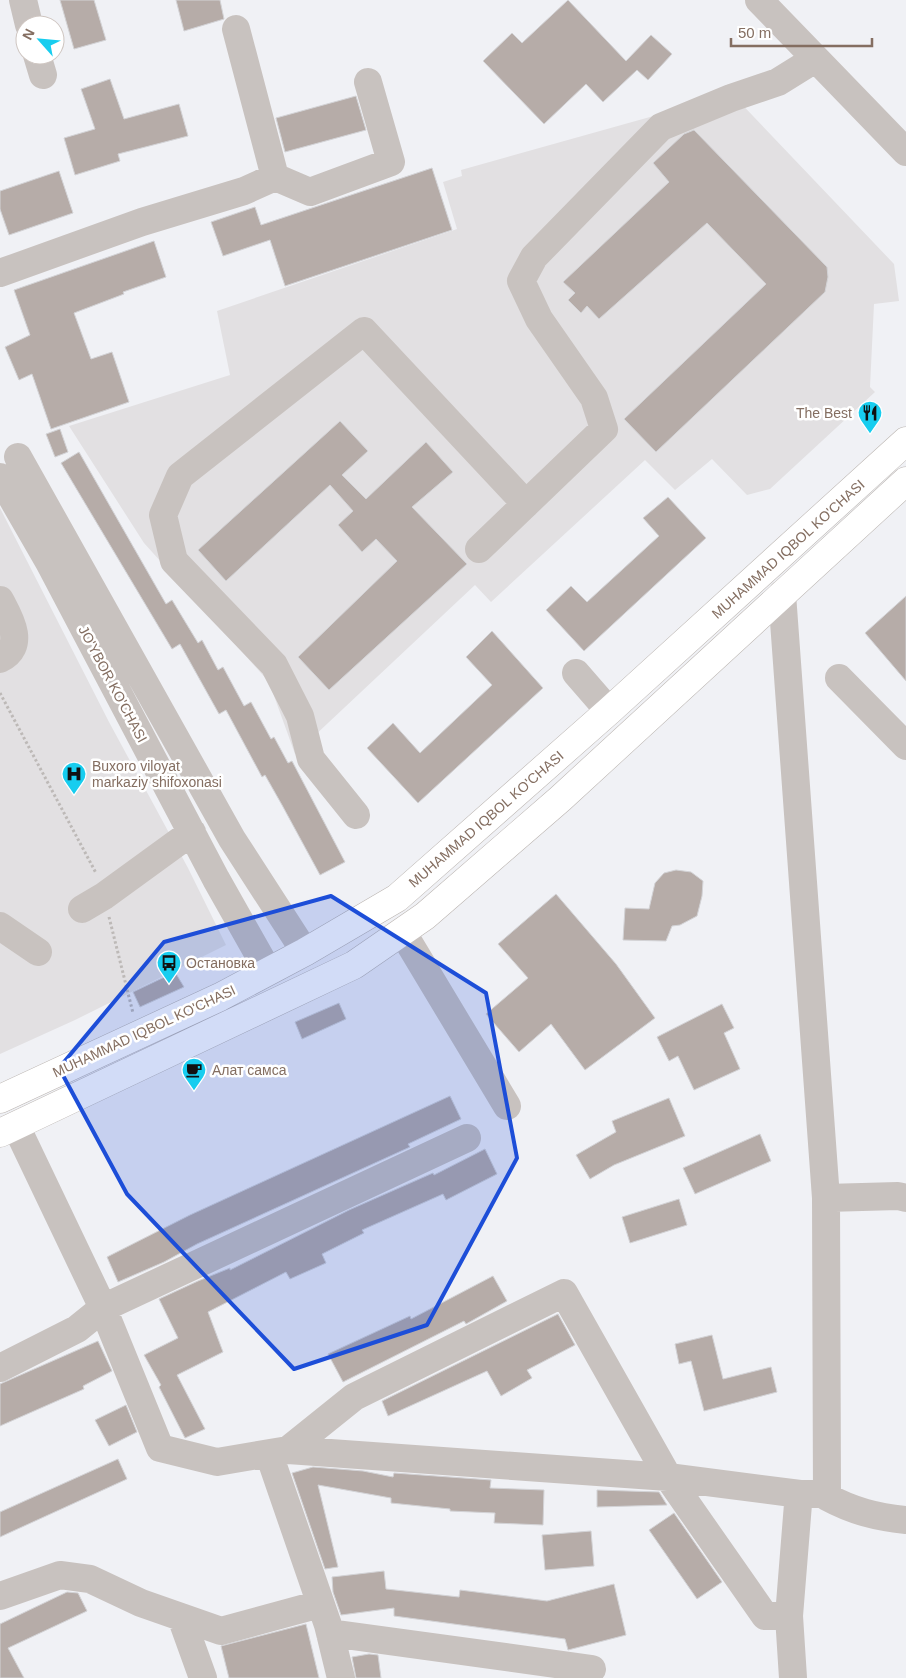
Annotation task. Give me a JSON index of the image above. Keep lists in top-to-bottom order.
{
  "streets": {
    "main road": ["MUHAMMAD IQBOL KO'CHASI"],
    "street": ["JO'YBOR KO'CHASI"]
  },
  "crossings": [
    ["MUHAMMAD IQBOL KO'CHASI", "JO'YBOR KO'CHASI"]
  ],
  "places": {
    "restaurant": ["The Best"],
    "hospital": ["Buxoro viloyat markaziy shifoxonasi"],
    "bus stop": ["Остановка"],
    "cafe": ["Алат самса"]
  },
  "scale_bar": "50 m",
  "north": "top left"
}
